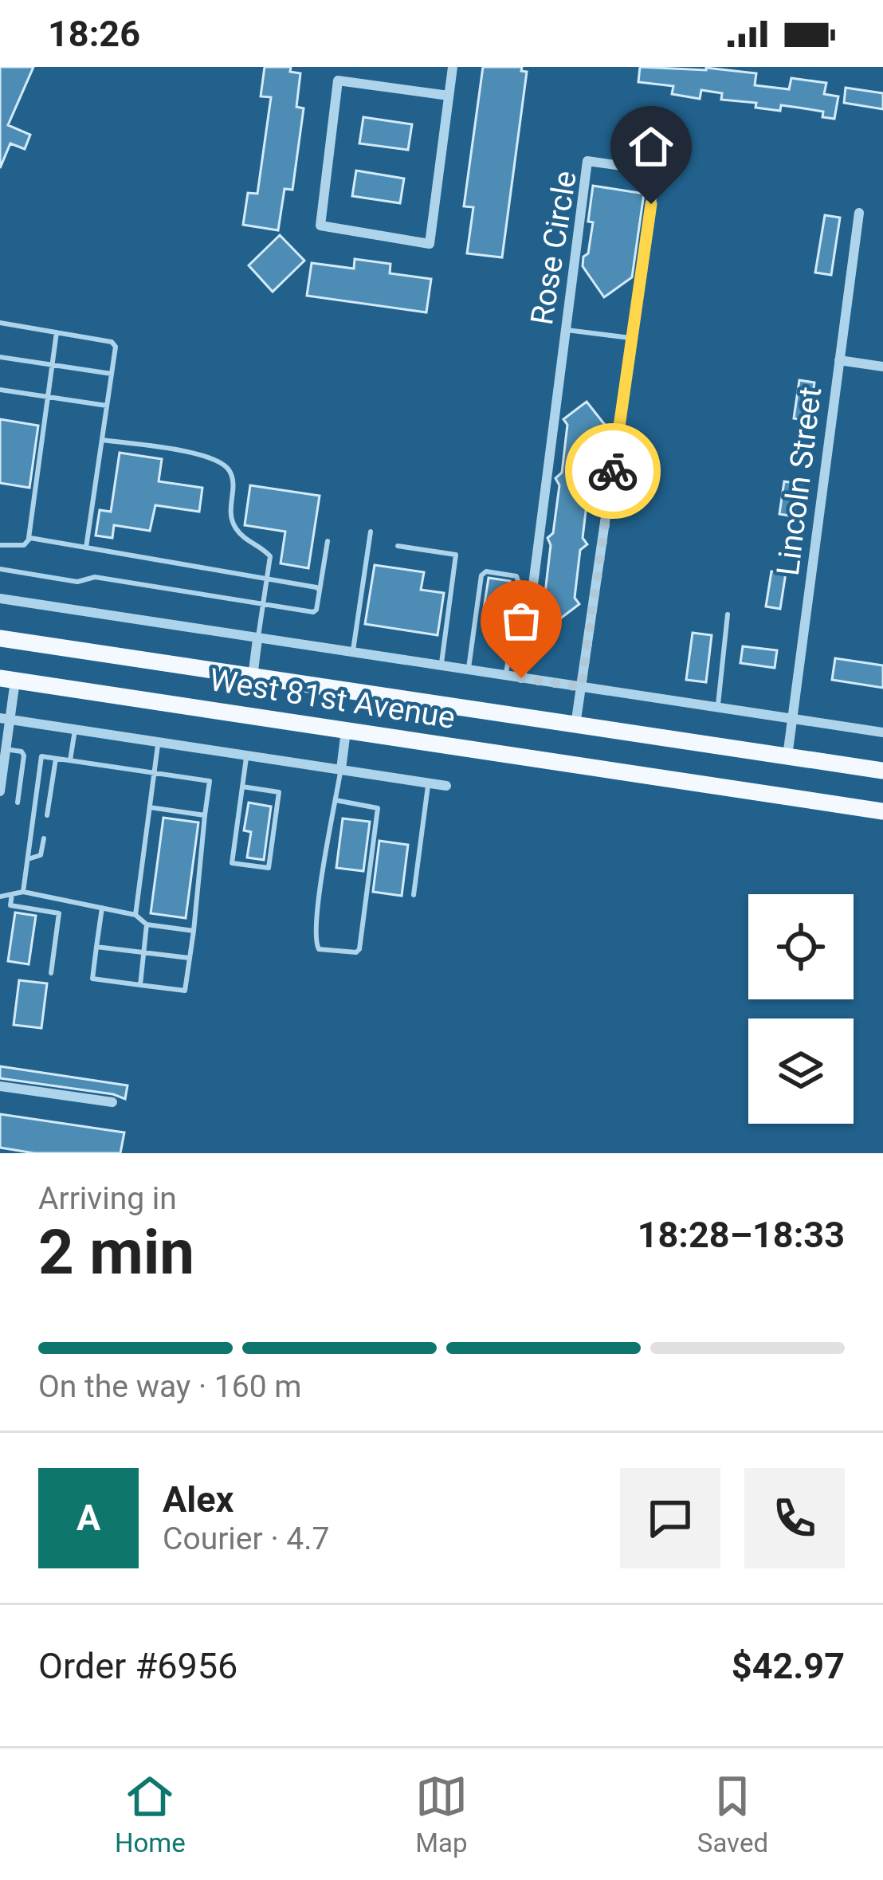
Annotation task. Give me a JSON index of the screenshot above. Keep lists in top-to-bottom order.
{
  "streets": {
    "main road": ["West 81st Avenue"],
    "street": ["Rose Circle", "Lincoln Street"]
  },
  "crossings": [
    ["Rose Circle", "West 81st Avenue"],
    ["Lincoln Street", "West 81st Avenue"]
  ],
  "page": {
    "status": "18:26",
    "heading": ["2 min", "Arriving in", "18:28–18:33"],
    "panel": [
      "Alex",
      "Courier · 4.7",
      "Order #6956",
      "$42.97"
    ],
    "bar": "On the way · 160 m",
    "round": "A",
    "tabs": ["Home", "Map", "Saved"]
  }
}
